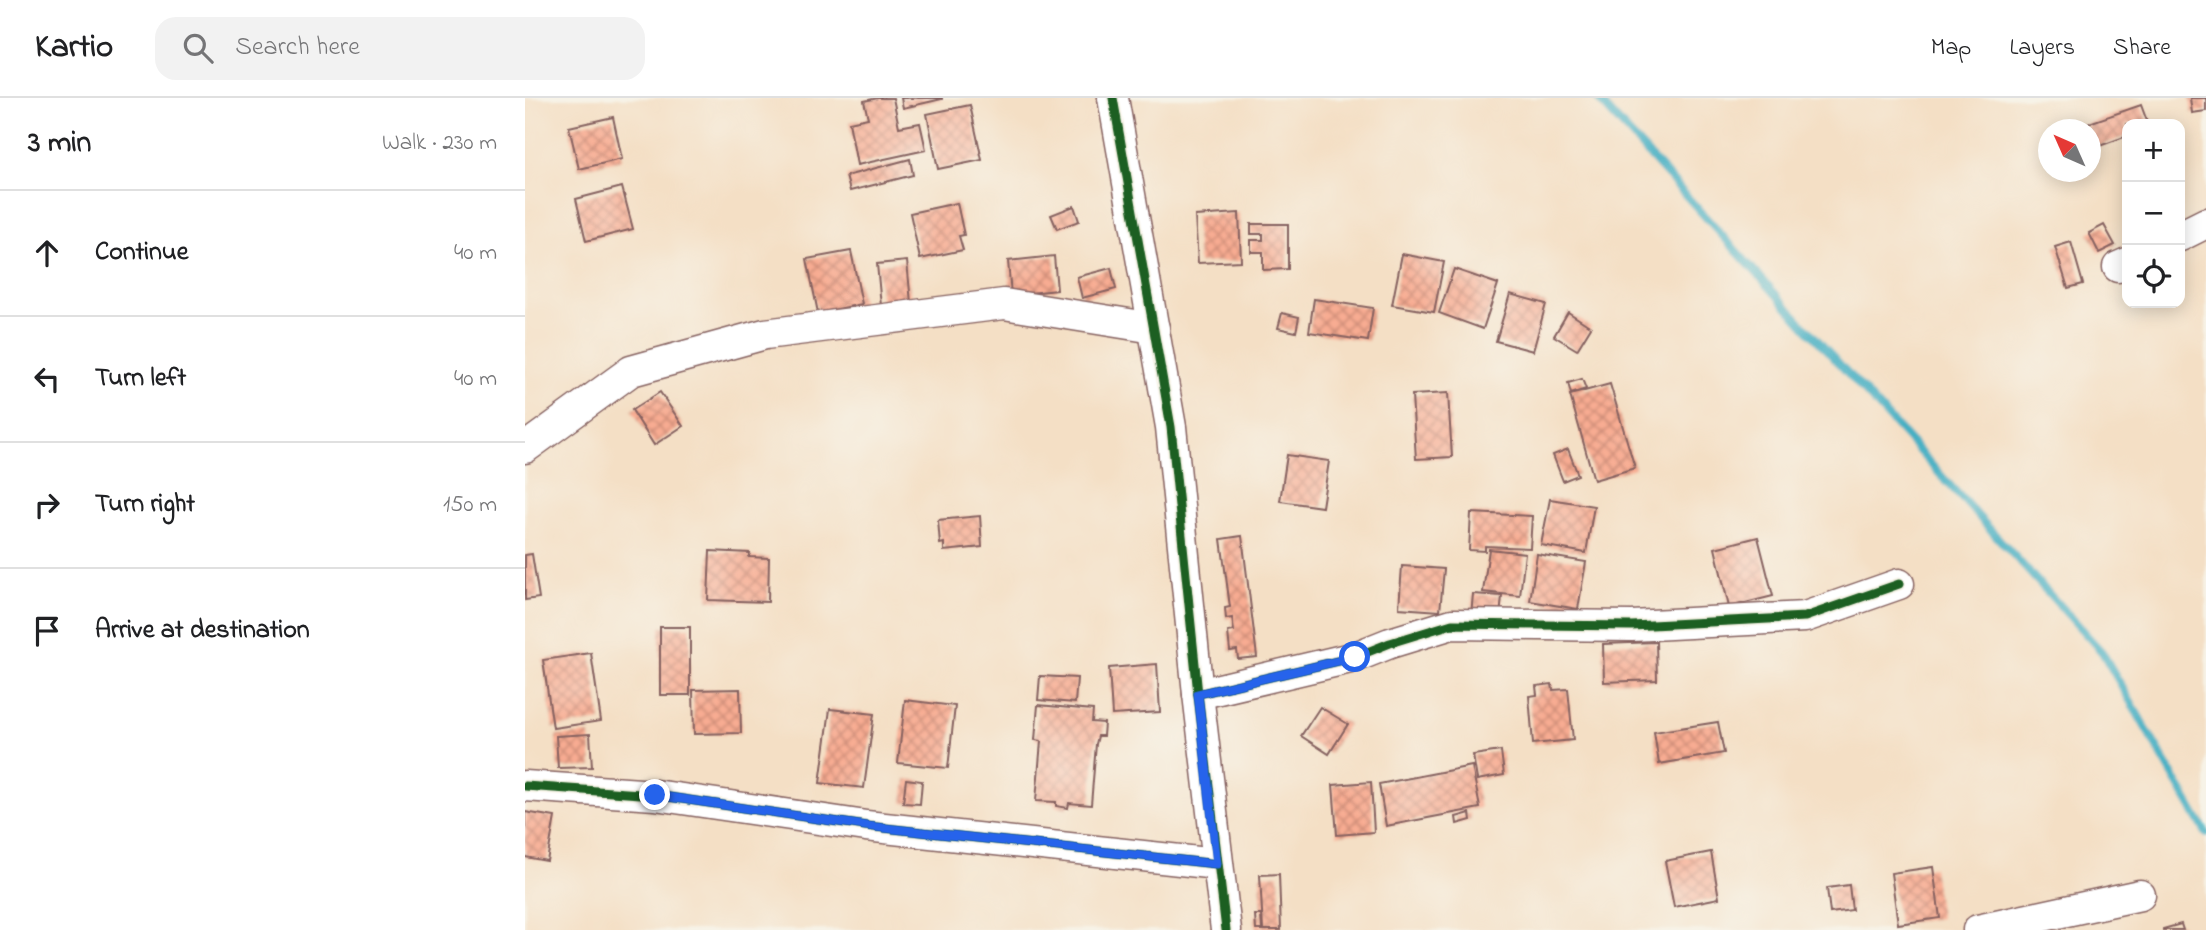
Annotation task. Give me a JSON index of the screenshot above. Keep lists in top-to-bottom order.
{
  "north": "top left",
  "page": {
    "header": "Kartio",
    "search": "Search here",
    "nav": ["Map", "Layers", "Share"],
    "heading": ["3 min", "Walk · 230 m"],
    "map_buttons": ["+", "−"],
    "list": [
      ["Continue", "40 m"],
      ["Turn left", "40 m"],
      ["Turn right", "150 m"],
      "Arrive at destination"
    ]
  }
}
